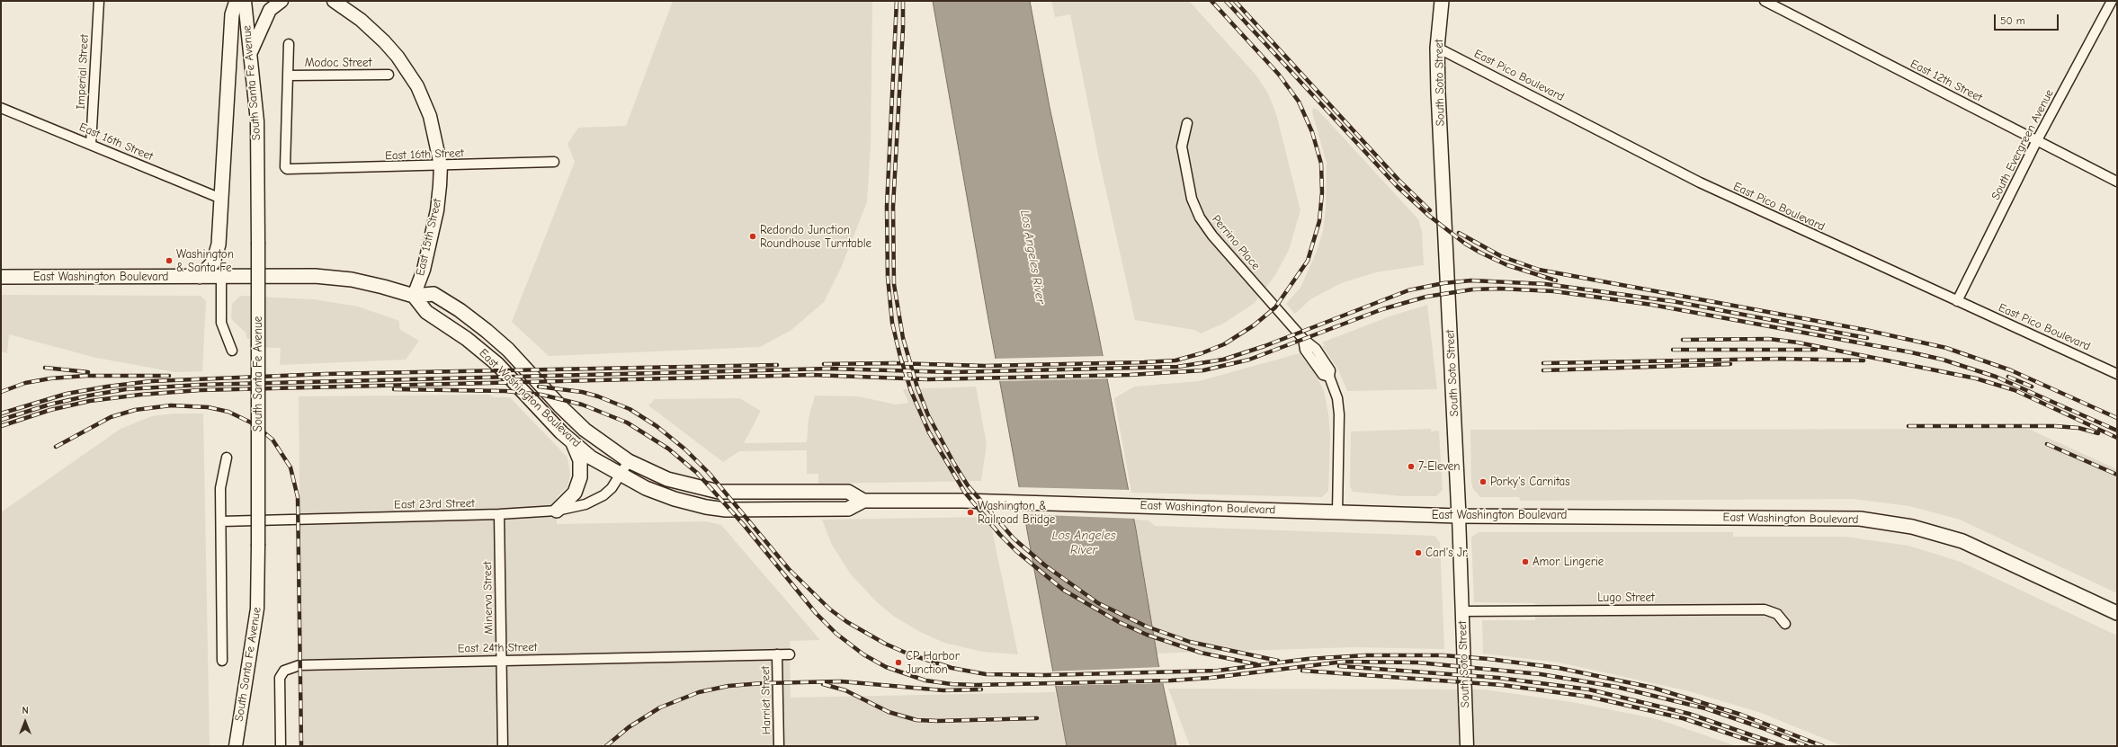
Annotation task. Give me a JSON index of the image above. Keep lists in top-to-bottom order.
{
  "streets": {
    "main road": [
      "South Santa Fe Avenue",
      "South Soto Street",
      "East 15th Street",
      "East Washington Boulevard"
    ],
    "street": [
      "Modoc Street",
      "Imperial Street",
      "East Pico Boulevard",
      "East 12th Street",
      "East 16th Street",
      "South Evergreen Avenue",
      "Perrino Place",
      "East 23rd Street",
      "Minerva Street",
      "Lugo Street",
      "East 24th Street",
      "Harriet Street"
    ]
  },
  "crossings": [
    ["Modoc Street", "East 16th Street"],
    ["Imperial Street", "East 16th Street"],
    ["East Pico Boulevard", "South Soto Street"],
    ["East Pico Boulevard", "South Evergreen Avenue"],
    ["East 12th Street", "South Evergreen Avenue"],
    ["South Soto Street", "East Washington Boulevard"],
    ["South Soto Street", "Lugo Street"],
    ["East 16th Street", "East 15th Street"],
    ["East 15th Street", "East Washington Boulevard"],
    ["Perrino Place", "East Washington Boulevard"],
    ["East Washington Boulevard", "East 23rd Street"],
    ["East 23rd Street", "Minerva Street"],
    ["Minerva Street", "East 24th Street"],
    ["East 24th Street", "Harriet Street"]
  ],
  "water": ["Los Angeles River"],
  "places": [
    "Redondo Junction Roundhouse Turntable",
    "Washington & Santa Fe",
    "7-Eleven",
    "Porky's Carnitas",
    "Washington & Railroad Bridge",
    "Carl's Jr.",
    "Amor Lingerie",
    "CP Harbor Junction"
  ],
  "scale_bar": "50 m",
  "north": "top"
}
